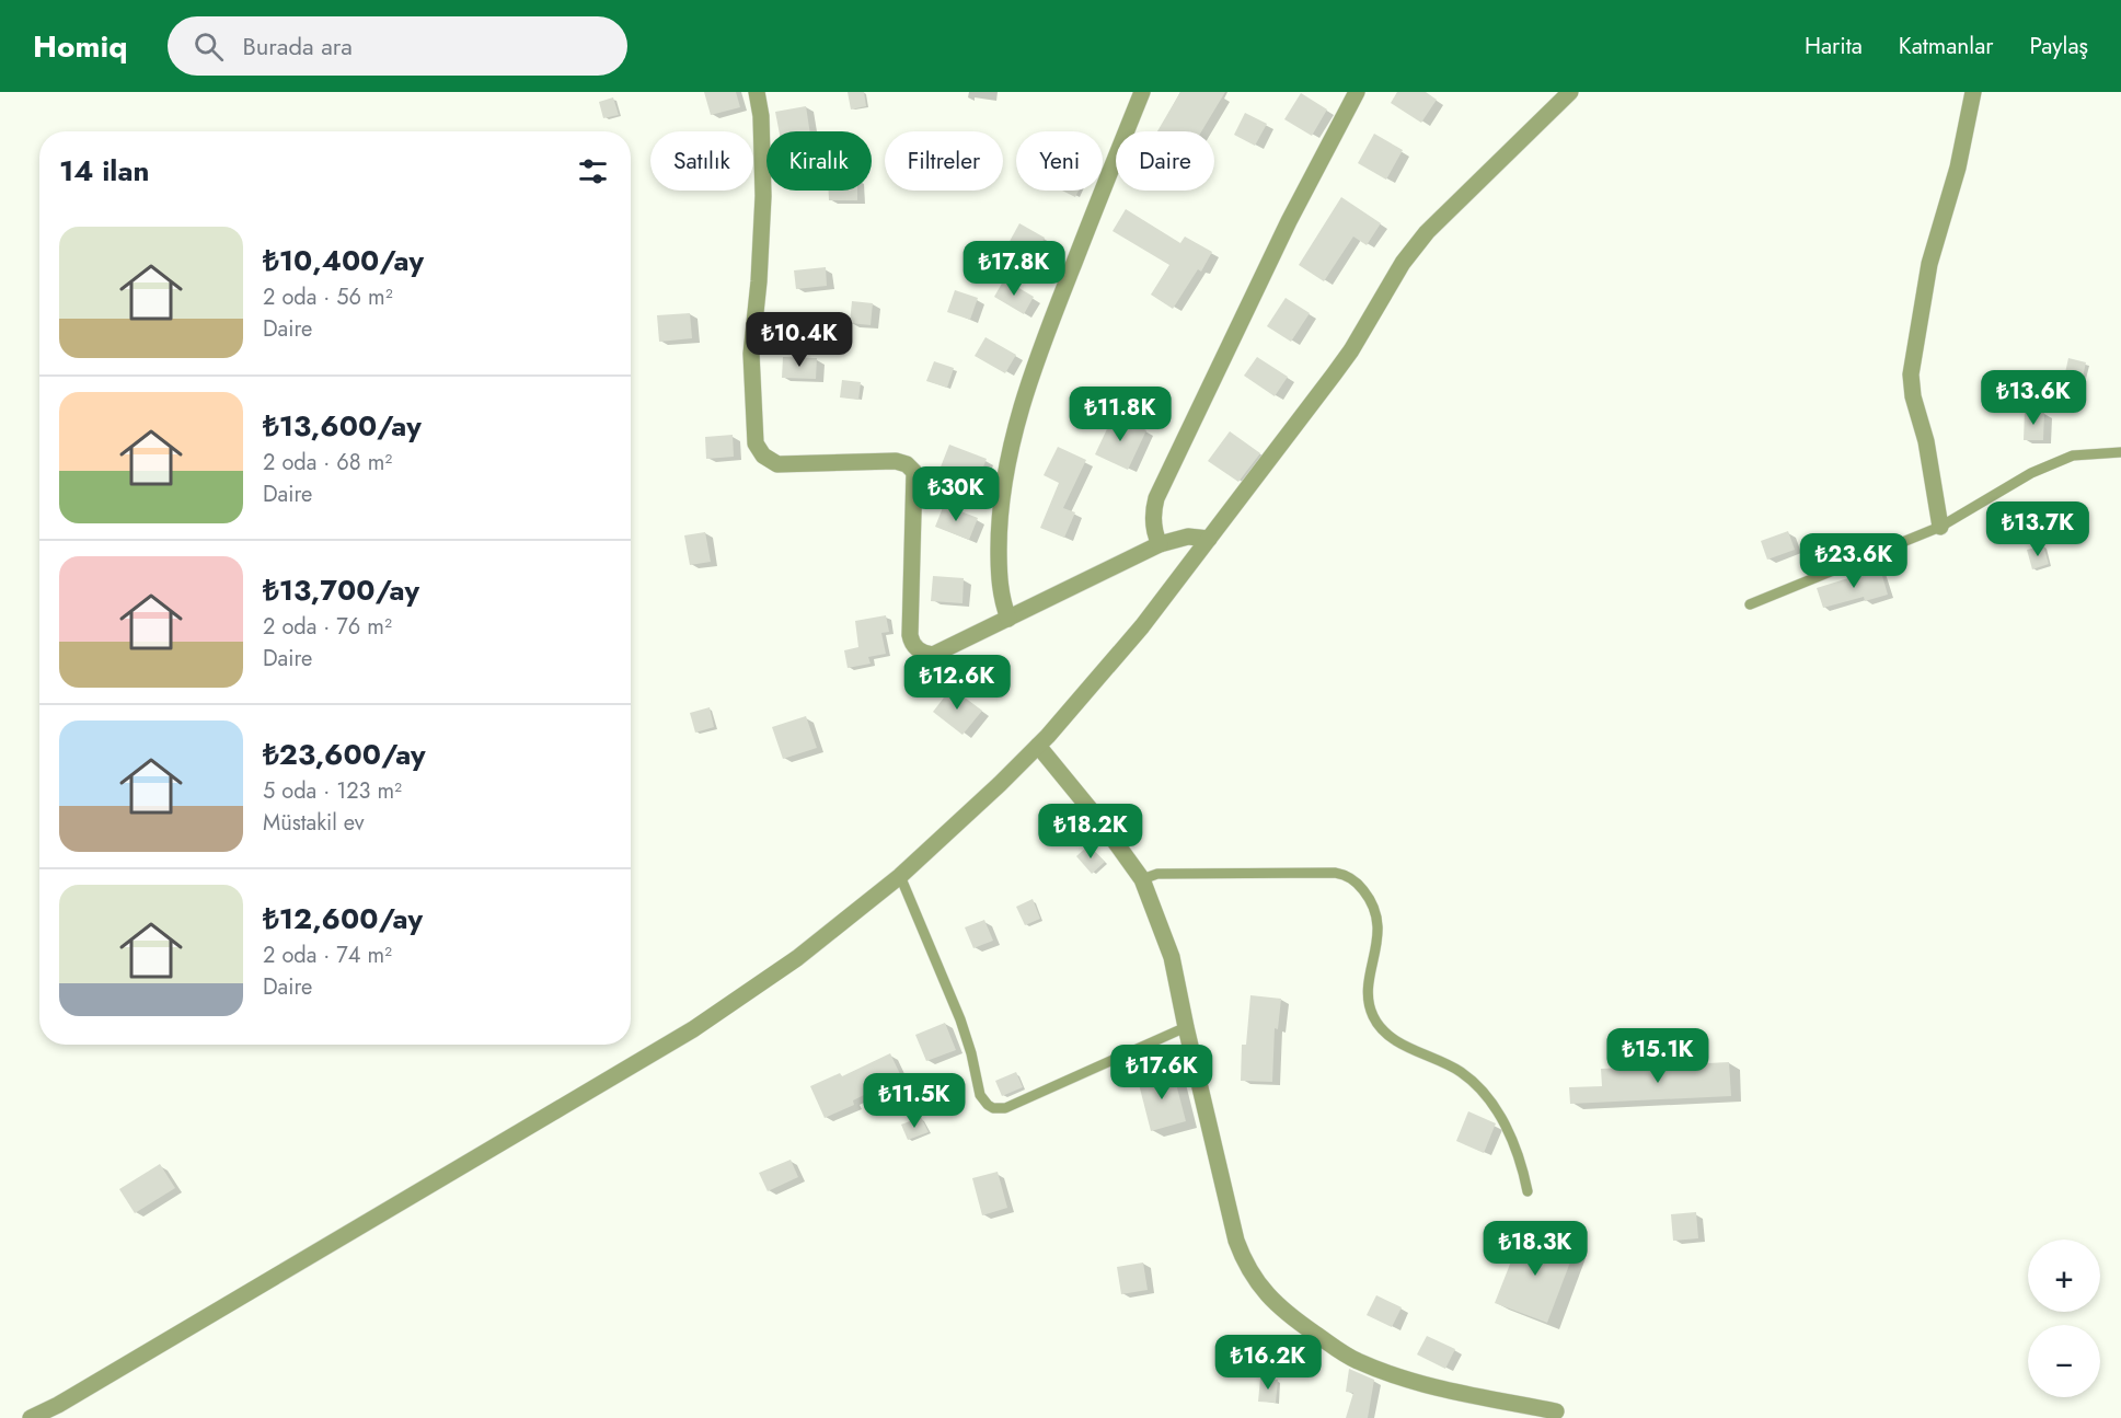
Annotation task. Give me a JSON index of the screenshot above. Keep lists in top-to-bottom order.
{
  "page": {
    "header": "Homiq",
    "search": "Burada ara",
    "nav": ["Harita", "Katmanlar", "Paylaş"],
    "chip": [
      "Satılık",
      "Kiralık",
      "Filtreler",
      "Yeni",
      "Daire"
    ],
    "heading": "14 ilan",
    "list": [
      {
        "name": "₺10,400/ay",
        "note": "2 oda · 56 m² · Daire"
      },
      {
        "name": "₺13,600/ay",
        "note": "2 oda · 68 m² · Daire"
      },
      {
        "name": "₺13,700/ay",
        "note": "2 oda · 76 m² · Daire"
      },
      {
        "name": "₺23,600/ay",
        "note": "5 oda · 123 m² · Müstakil ev"
      },
      {
        "name": "₺12,600/ay",
        "note": "2 oda · 74 m² · Daire"
      }
    ],
    "price": [
      "₺17.8K",
      "₺10.4K",
      "₺13.6K",
      "₺11.8K",
      "₺30K",
      "₺13.7K",
      "₺23.6K",
      "₺12.6K",
      "₺18.2K",
      "₺15.1K",
      "₺17.6K",
      "₺11.5K",
      "₺18.3K",
      "₺16.2K"
    ],
    "map_buttons": ["+", "−"]
  }
}
